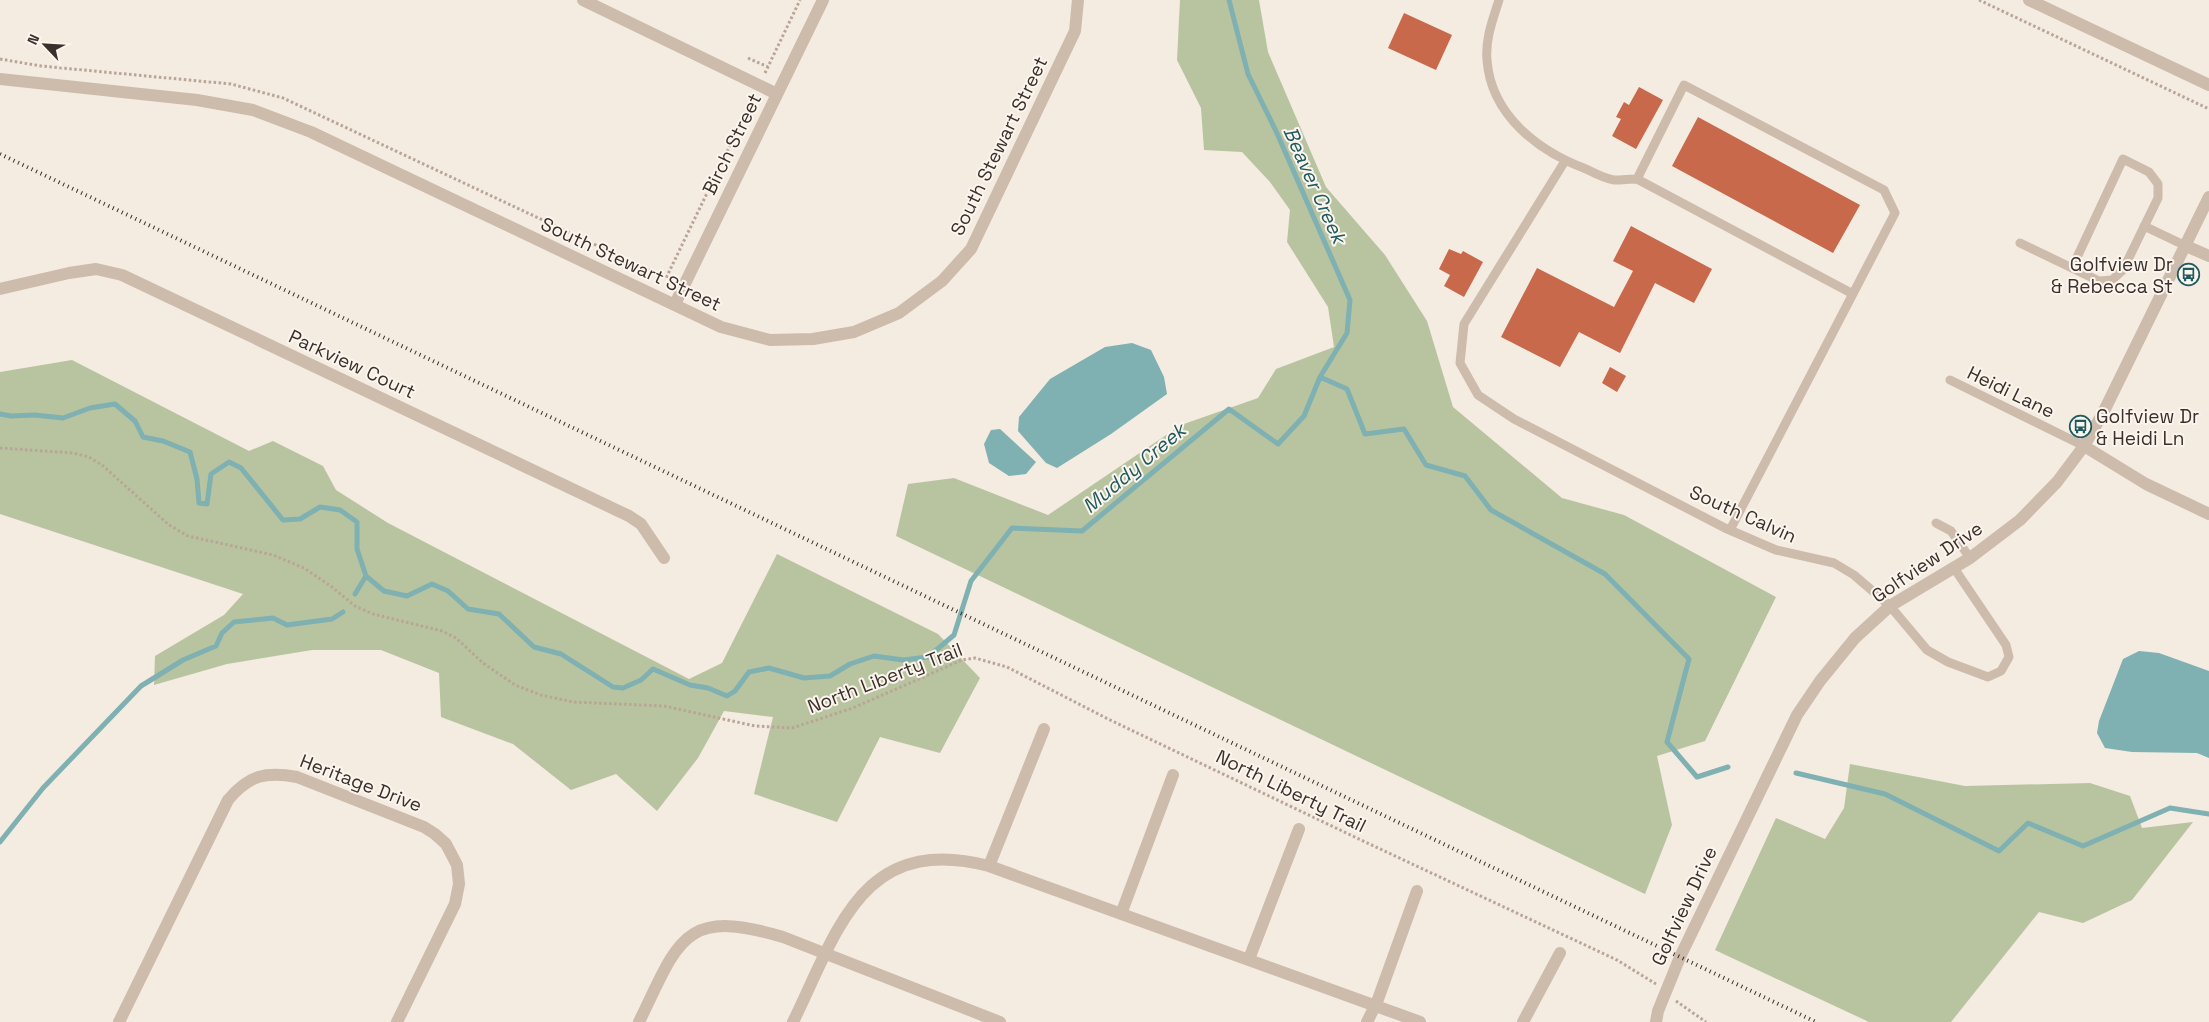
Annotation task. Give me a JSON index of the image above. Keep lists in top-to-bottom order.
{
  "streets": {
    "street": [
      "Birch Street",
      "South Stewart Street",
      "Parkview Court",
      "Golfview Drive",
      "Heritage Drive"
    ],
    "lane": ["Heidi Lane", "South Calvin"],
    "path": ["North Liberty Trail"]
  },
  "crossings": [
    ["Birch Street", "South Stewart Street"],
    ["Heidi Lane", "Golfview Drive"],
    ["South Calvin", "Golfview Drive"],
    ["Golfview Drive", "North Liberty Trail"]
  ],
  "water": ["Beaver Creek", "Muddy Creek"],
  "places": {
    "bus stop": ["Golfview Dr & Rebecca St", "Golfview Dr & Heidi Ln"]
  },
  "north": "top left"
}
